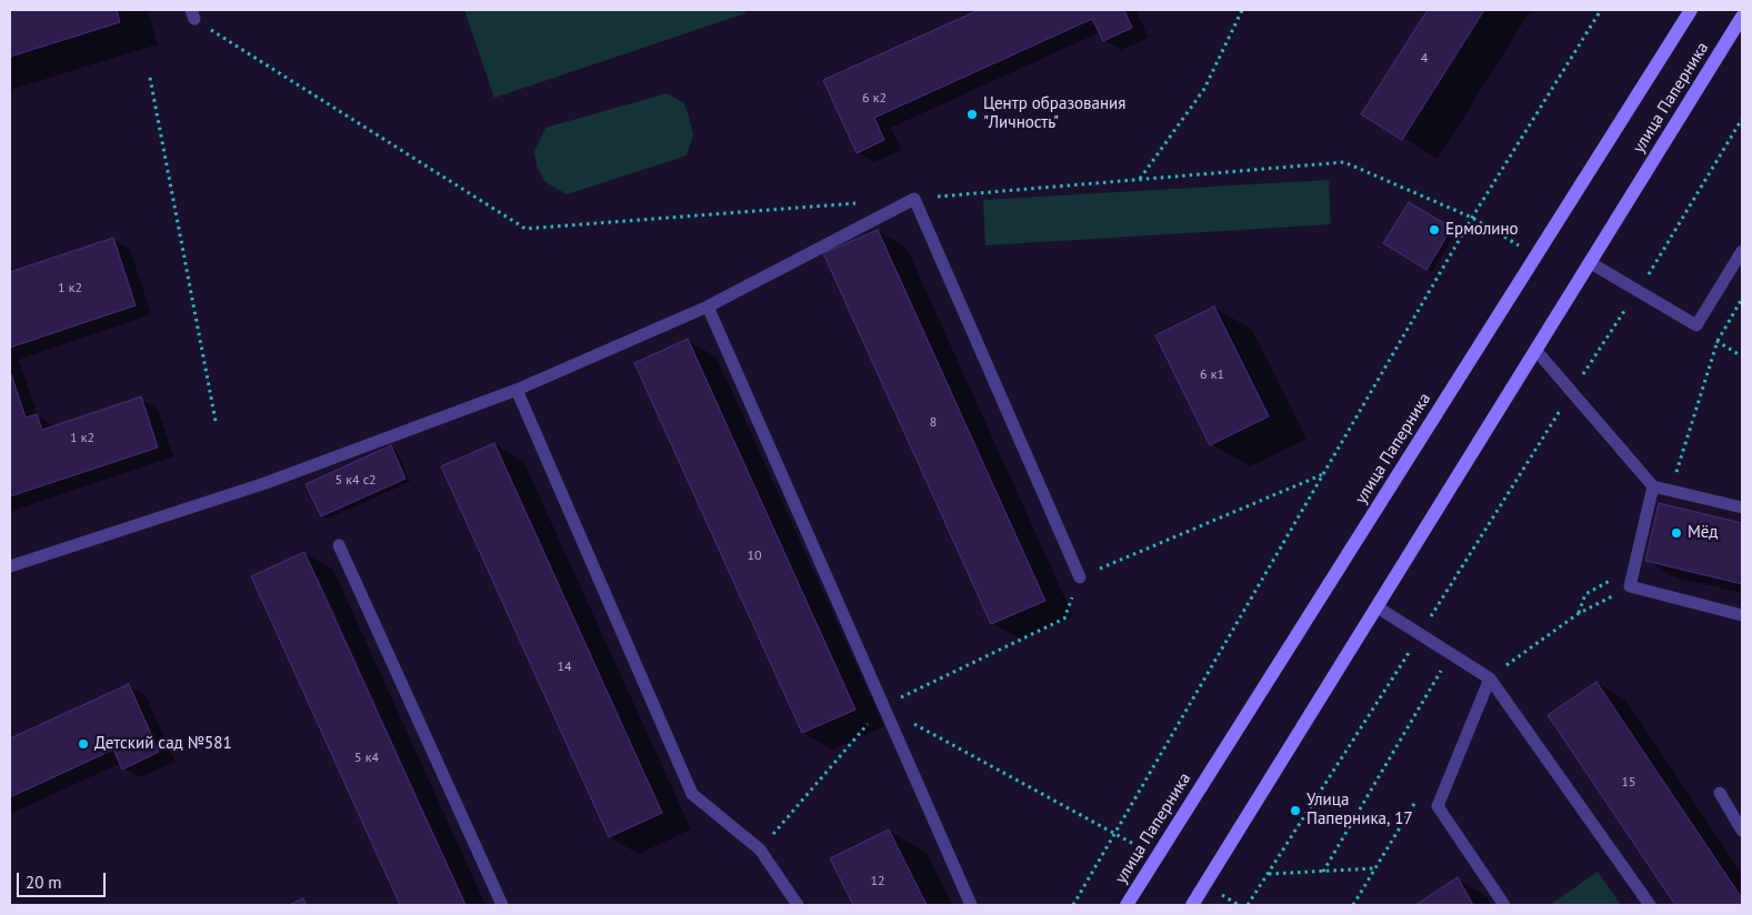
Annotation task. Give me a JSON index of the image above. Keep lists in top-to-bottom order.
{
  "streets": {
    "main road": ["улица Паперника"]
  },
  "places": [
    "Центр образования \"Личность\"",
    "Ермолино",
    "Мёд",
    "Детский сад №581",
    "Улица Паперника, 17"
  ],
  "house_numbers": [
    "4",
    "6 к2",
    "1 к2",
    "6 к1",
    "8",
    "1 к2",
    "5 к4 с2",
    "10",
    "14",
    "5 к4",
    "15",
    "12"
  ],
  "scale_bar": "20 m"
}
